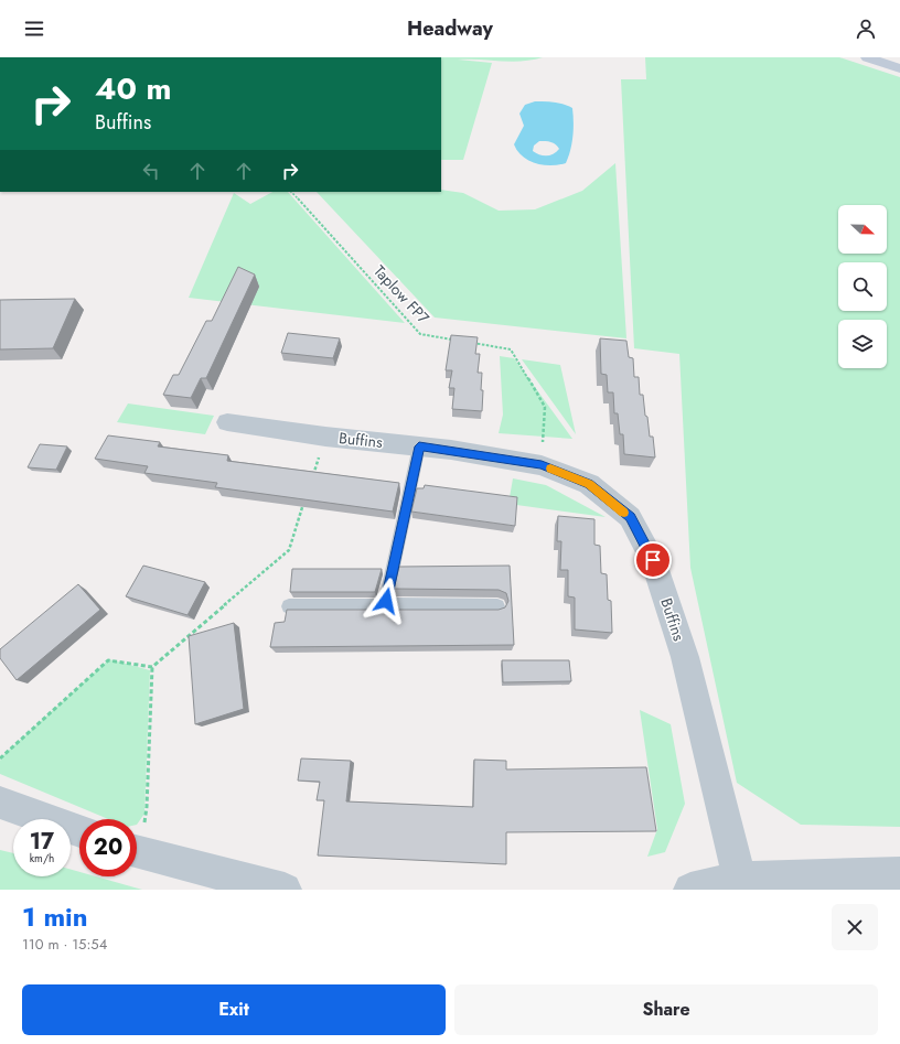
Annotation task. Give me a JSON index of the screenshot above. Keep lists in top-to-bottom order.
{
  "streets": {
    "street": ["Buffins"],
    "path": ["Taplow FP7"]
  },
  "north": "right",
  "page": {
    "header": "Headway",
    "turn": ["40 m", "Buffins"],
    "speed": "17 km/h",
    "limit": "20",
    "heading": ["1 min", "110 m · 15:54"],
    "buttons": ["Exit", "Share"]
  }
}
